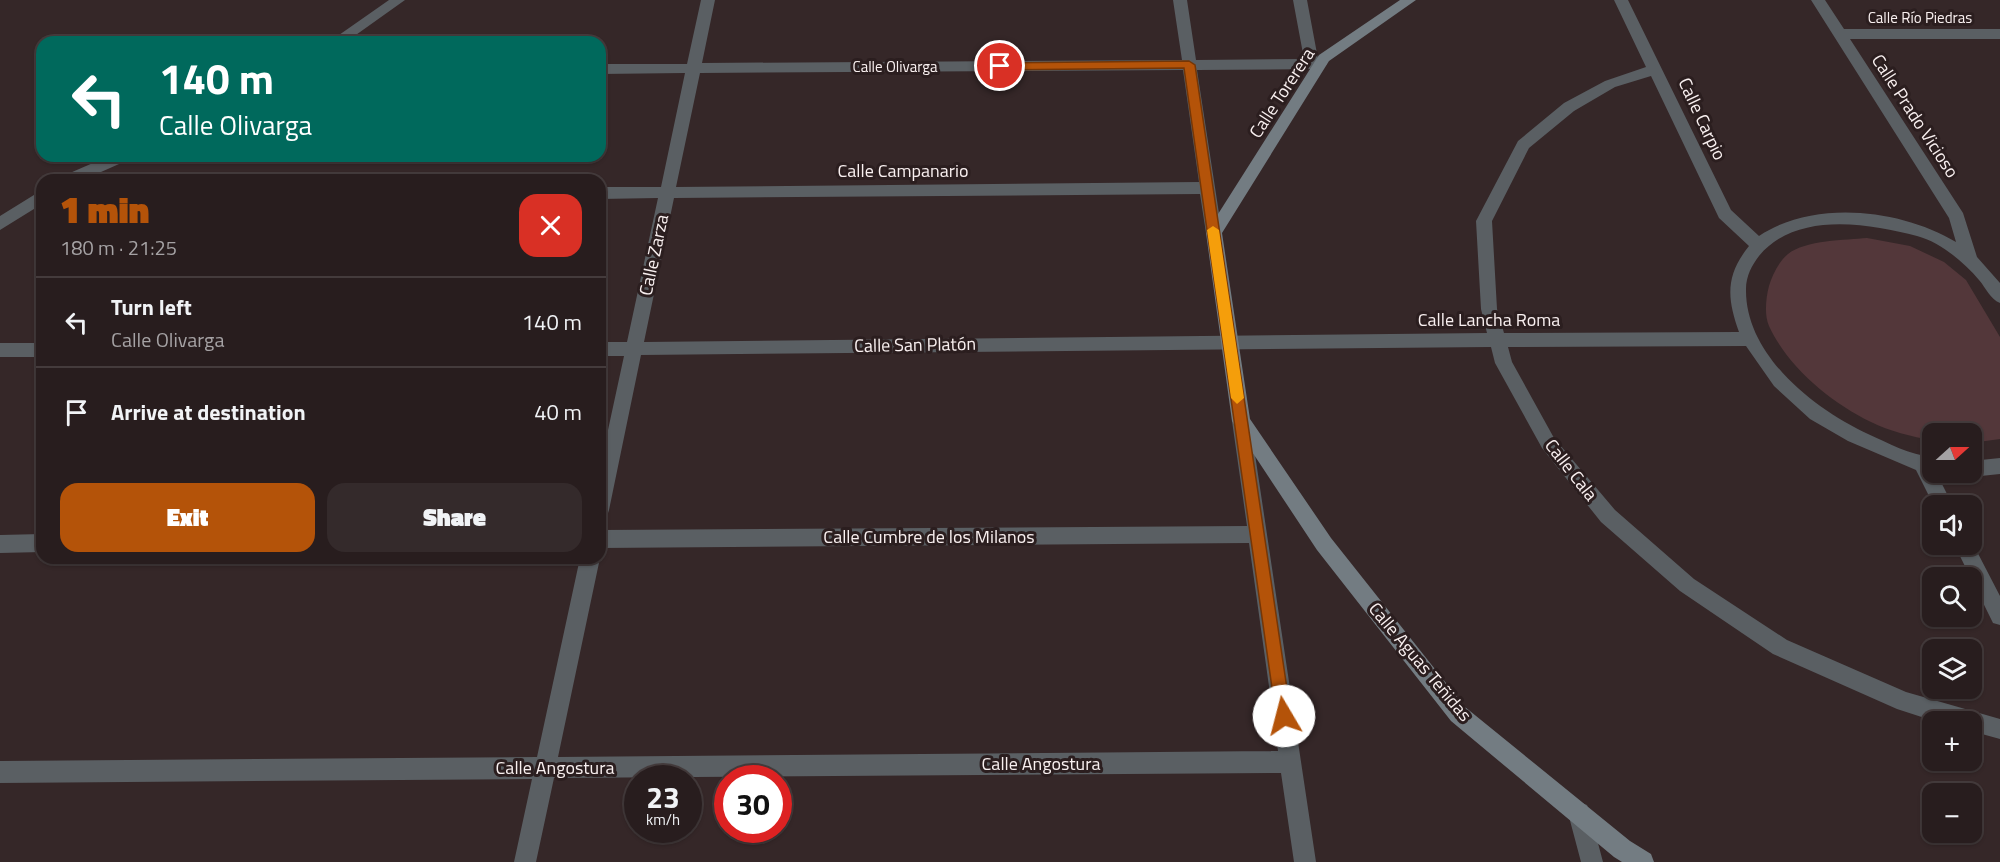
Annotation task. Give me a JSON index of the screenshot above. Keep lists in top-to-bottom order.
{
  "streets": {
    "street": [
      "Calle Río Piedras",
      "Calle Olivarga",
      "Calle Torerera",
      "Calle Prado Vicioso",
      "Calle Carpio",
      "Calle Campanario",
      "Calle Zarza",
      "Calle Lancha Roma",
      "Calle San Platón",
      "Calle Cala",
      "Calle Cumbre de los Milanos",
      "Calle Aguas Teñidas",
      "Calle Angostura"
    ]
  },
  "crossings": [
    ["Calle Río Piedras", "Calle Prado Vicioso"],
    ["Calle Olivarga", "Calle Torerera"],
    ["Calle Olivarga", "Calle Zarza"],
    ["Calle Carpio", "Calle Cala"],
    ["Calle Campanario", "Calle Zarza"],
    ["Calle Zarza", "Calle San Platón"],
    ["Calle Lancha Roma", "Calle San Platón"],
    ["Calle Lancha Roma", "Calle Cala"]
  ],
  "north": "right",
  "page": {
    "turn": ["140 m", "Calle Olivarga"],
    "heading": ["1 min", "180 m · 21:25"],
    "list": [
      {
        "name": "Turn left",
        "note": "Calle Olivarga",
        "value": "140 m"
      },
      {
        "name": "Arrive at destination",
        "value": "40 m"
      }
    ],
    "map_buttons": ["+", "−"],
    "buttons": ["Exit", "Share"],
    "speed": "23 km/h",
    "limit": "30"
  }
}
